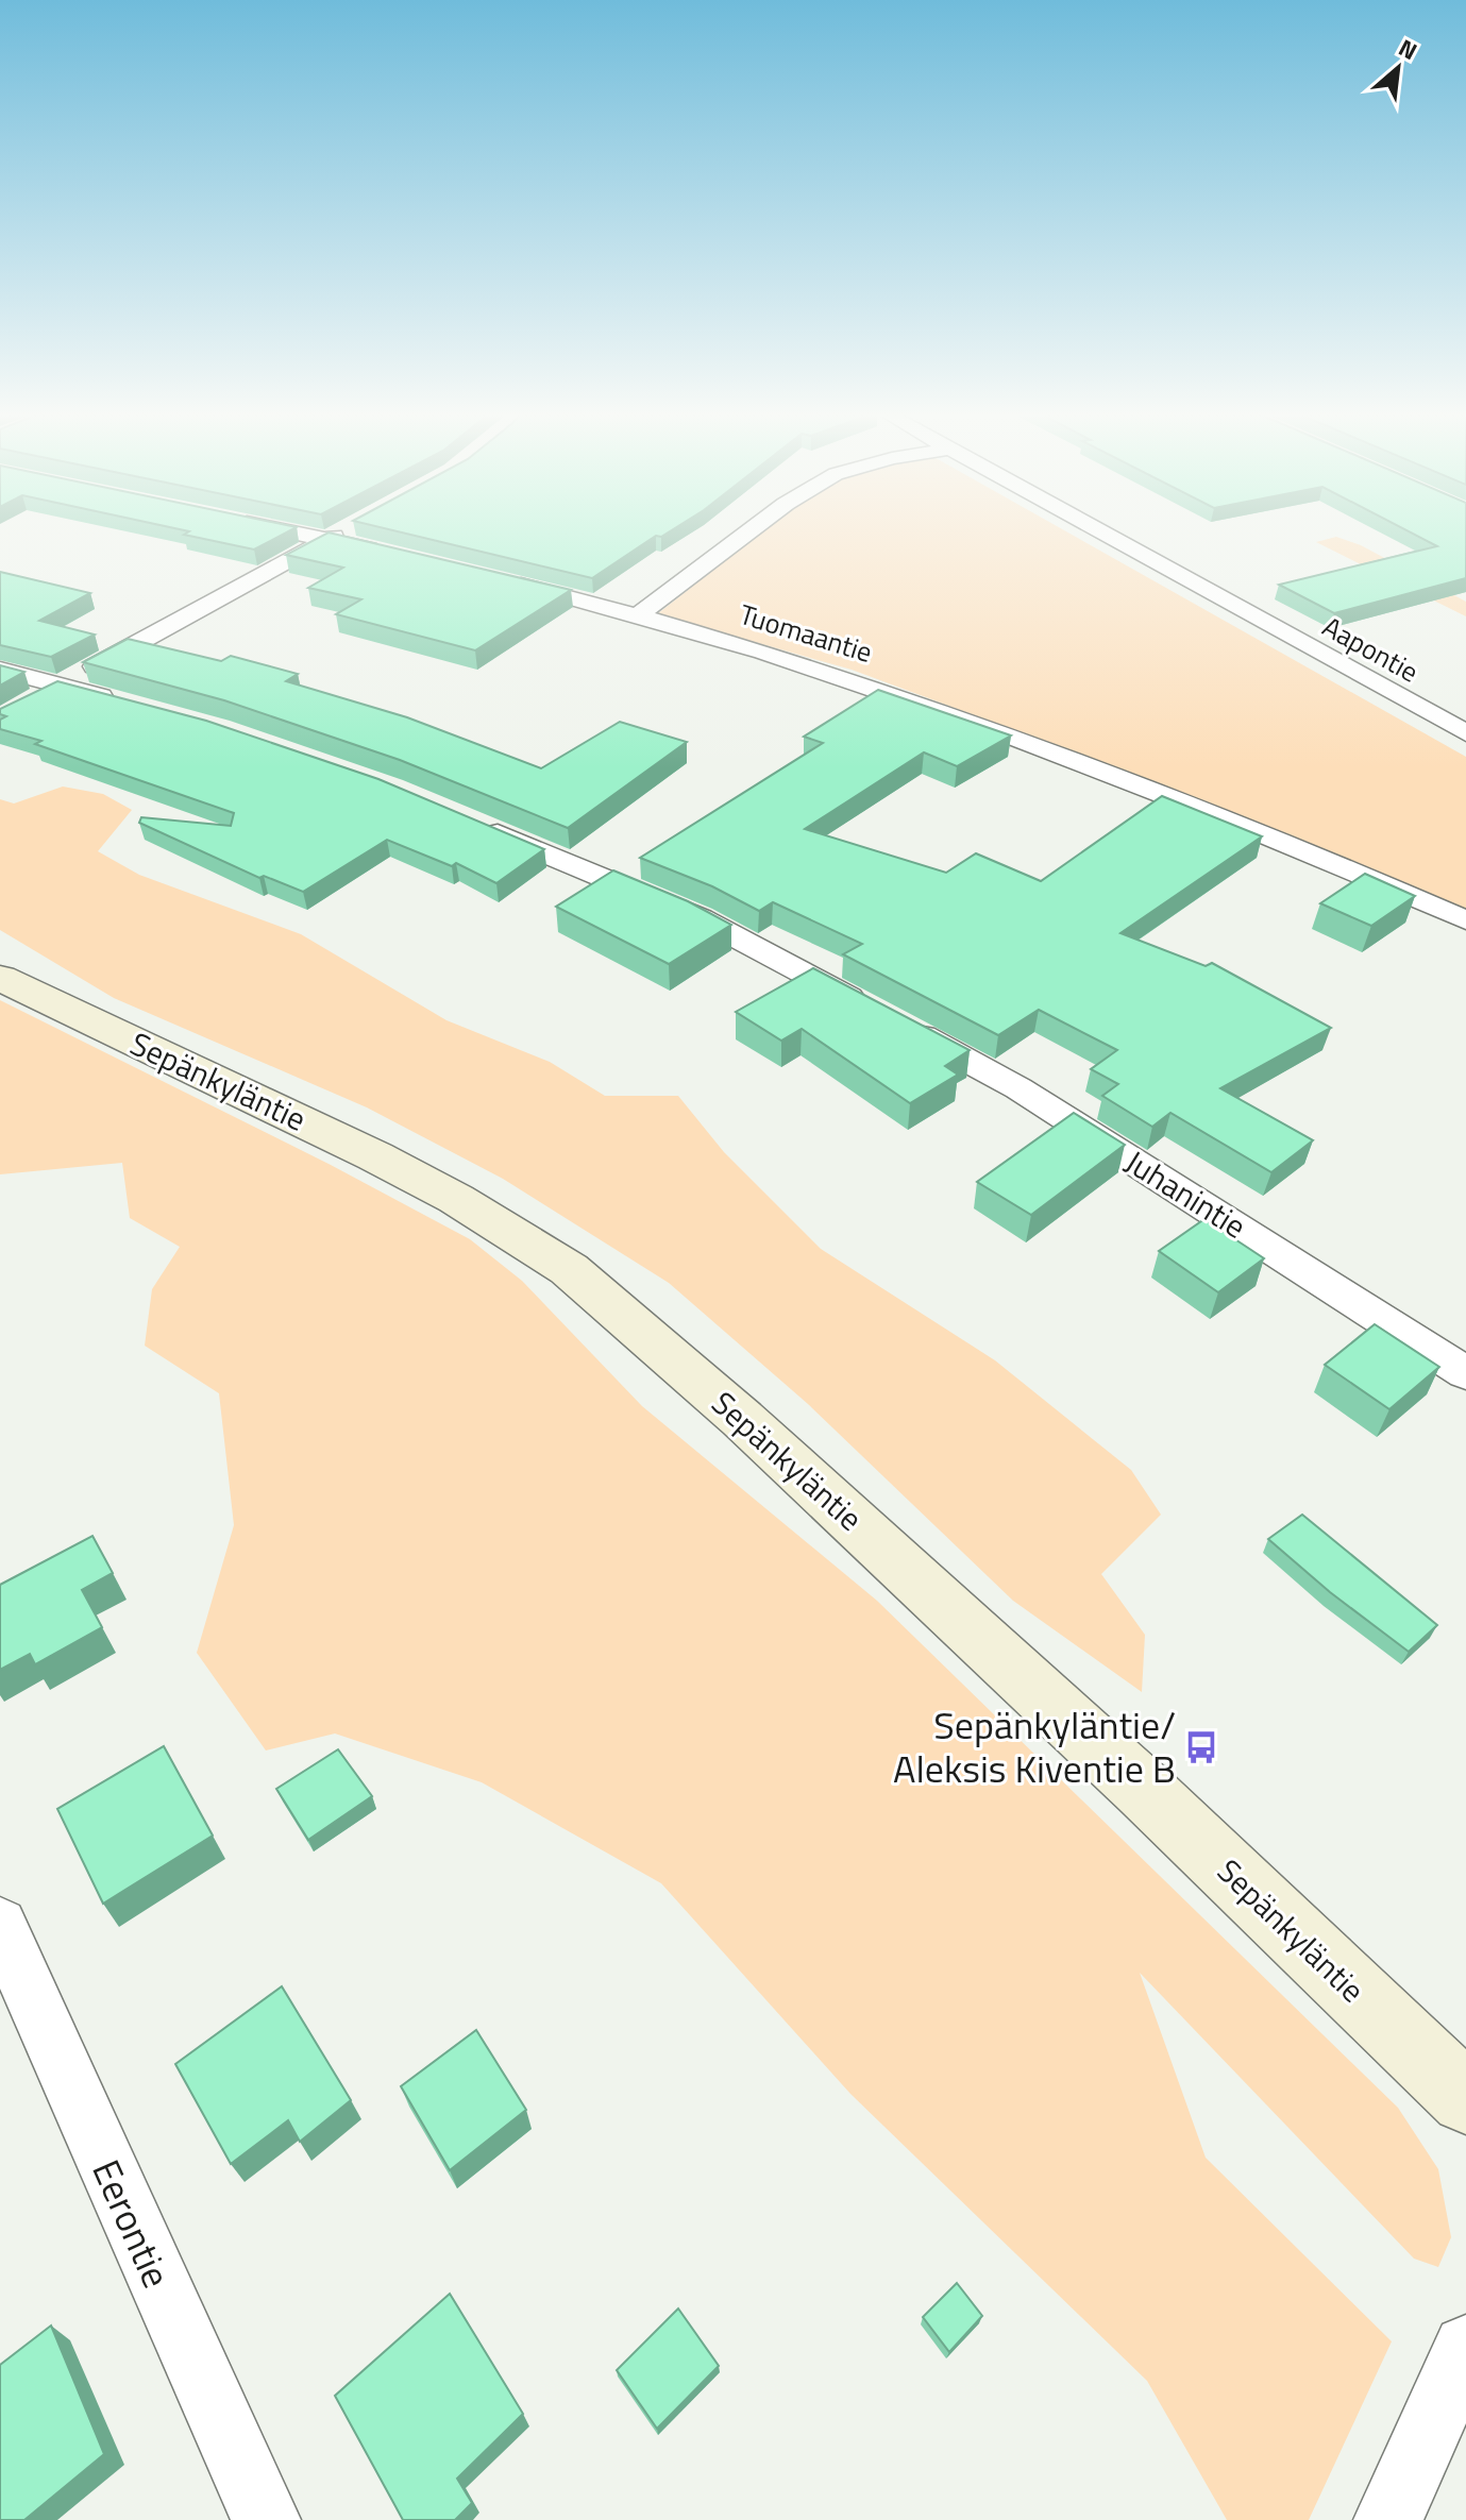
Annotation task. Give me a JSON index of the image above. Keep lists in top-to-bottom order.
{
  "streets": {
    "main road": ["Sepänkyläntie"],
    "street": [
      "Tuomaantie",
      "Aapontie",
      "Juhanintie",
      "Eerontie"
    ]
  },
  "places": {
    "bus stop": ["Sepänkyläntie/ Aleksis Kiventie B"]
  },
  "north": "top right"
}
